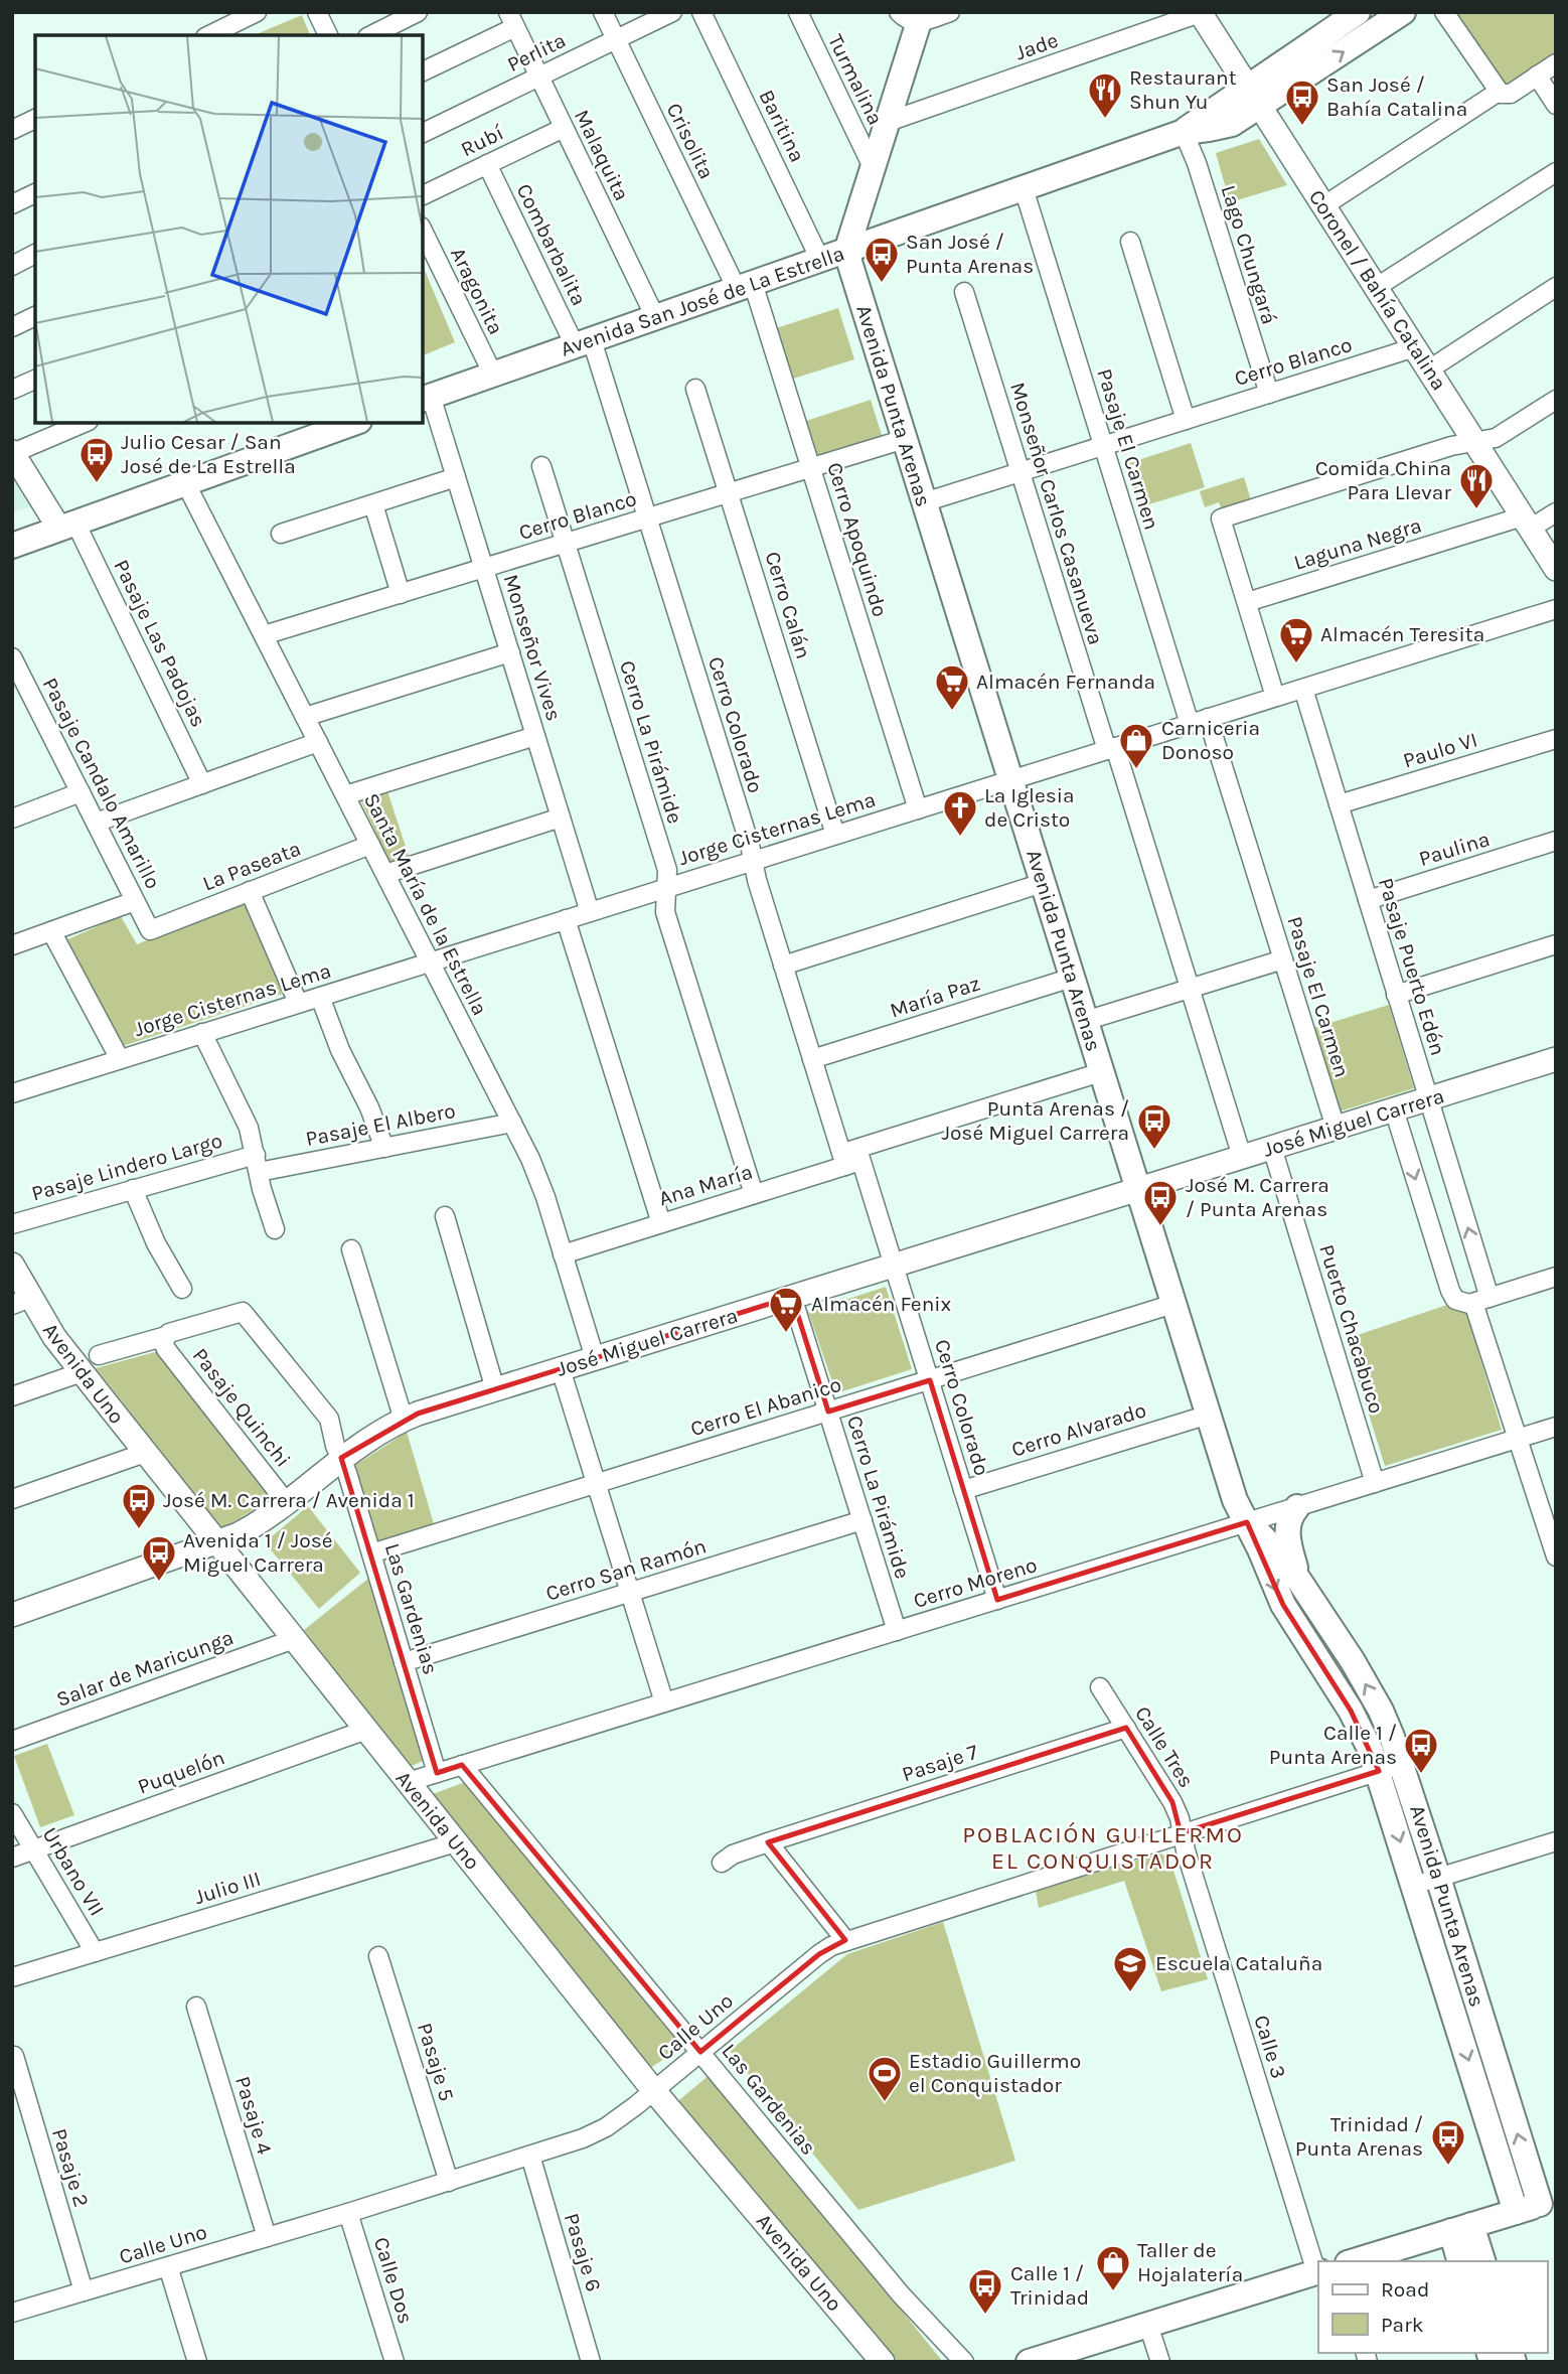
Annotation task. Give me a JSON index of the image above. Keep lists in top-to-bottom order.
{
  "streets": {
    "main road": ["Avenida San José de La Estrella", "Avenida Punta Arenas"],
    "street": [
      "Jade",
      "Perlita",
      "Turmalina",
      "Baritina",
      "Rubí",
      "Crisolita",
      "Malaquita",
      "Combarbalita",
      "Lago Chungará",
      "Coronel / Bahía Catalina",
      "Aragonita",
      "Cerro Blanco",
      "Pasaje El Carmen",
      "Monseñor Carlos Casanueva",
      "Cerro Apoquindo",
      "Laguna Negra",
      "Cerro Calán",
      "Pasaje Las Padojas",
      "Monseñor Vives",
      "Cerro Colorado",
      "Cerro La Pirámide",
      "Paulo VI",
      "Pasaje Candalo Amarillo",
      "Jorge Cisternas Lema",
      "Paulina",
      "La Paseata",
      "Santa María de la Estrella",
      "Pasaje Puerto Edén",
      "María Paz",
      "José Miguel Carrera",
      "Pasaje El Albero",
      "Pasaje Lindero Largo",
      "Ana María",
      "Puerto Chacabuco",
      "Avenida Uno",
      "Cerro El Abanico",
      "Pasaje Quinchi",
      "Cerro Alvarado",
      "Cerro San Ramón",
      "Cerro Moreno",
      "Las Gardenias",
      "Salar de Maricunga",
      "Calle Tres",
      "Pasaje 7",
      "Puquelón",
      "Urbano VII",
      "Julio III",
      "Calle Uno",
      "Calle 3",
      "Pasaje 5",
      "Pasaje 4",
      "Pasaje 2",
      "Pasaje 6",
      "Calle Dos"
    ]
  },
  "crossings": [
    ["Jade", "Coronel / Bahía Catalina"],
    ["Jade", "Avenida Punta Arenas"],
    ["Perlita", "Crisolita"],
    ["Perlita", "Malaquita"],
    ["Turmalina", "Avenida Punta Arenas"],
    ["Baritina", "Avenida San José de La Estrella"],
    ["Rubí", "Malaquita"],
    ["Rubí", "Combarbalita"],
    ["Crisolita", "Avenida San José de La Estrella"],
    ["Crisolita", "Cerro Apoquindo"],
    ["Malaquita", "Avenida San José de La Estrella"],
    ["Combarbalita", "Avenida San José de La Estrella"],
    ["Combarbalita", "Cerro Colorado"],
    ["Lago Chungará", "Avenida San José de La Estrella"],
    ["Lago Chungará", "Cerro Blanco"],
    ["Coronel / Bahía Catalina", "Avenida San José de La Estrella"],
    ["Coronel / Bahía Catalina", "Cerro Blanco"],
    ["Coronel / Bahía Catalina", "Laguna Negra"],
    ["Aragonita", "Avenida San José de La Estrella"],
    ["Avenida San José de La Estrella", "Avenida Punta Arenas"],
    ["Avenida San José de La Estrella", "Pasaje El Carmen"],
    ["Avenida San José de La Estrella", "Cerro Apoquindo"],
    ["Avenida San José de La Estrella", "Monseñor Vives"],
    ["Avenida San José de La Estrella", "Cerro Colorado"],
    ["Cerro Blanco", "Avenida Punta Arenas"],
    ["Cerro Blanco", "Pasaje El Carmen"],
    ["Cerro Blanco", "Monseñor Carlos Casanueva"],
    ["Cerro Blanco", "Cerro Apoquindo"],
    ["Cerro Blanco", "Cerro Calán"],
    ["Cerro Blanco", "Monseñor Vives"],
    ["Cerro Blanco", "Cerro Colorado"],
    ["Cerro Blanco", "Cerro La Pirámide"],
    ["Cerro Blanco", "Santa María de la Estrella"],
    ["Avenida Punta Arenas", "Jorge Cisternas Lema"],
    ["Avenida Punta Arenas", "María Paz"],
    ["Avenida Punta Arenas", "José Miguel Carrera"],
    ["Avenida Punta Arenas", "Ana María"],
    ["Avenida Punta Arenas", "Cerro El Abanico"],
    ["Avenida Punta Arenas", "Cerro Alvarado"],
    ["Avenida Punta Arenas", "Cerro Moreno"],
    ["Avenida Punta Arenas", "Calle Uno"],
    ["Pasaje El Carmen", "Jorge Cisternas Lema"],
    ["Pasaje El Carmen", "José Miguel Carrera"],
    ["Monseñor Carlos Casanueva", "Jorge Cisternas Lema"],
    ["Monseñor Carlos Casanueva", "José Miguel Carrera"],
    ["Cerro Apoquindo", "Jorge Cisternas Lema"],
    ["Cerro Calán", "Jorge Cisternas Lema"],
    ["Monseñor Vives", "Jorge Cisternas Lema"],
    ["Cerro Colorado", "Jorge Cisternas Lema"],
    ["Cerro Colorado", "María Paz"],
    ["Cerro Colorado", "José Miguel Carrera"],
    ["Cerro Colorado", "Ana María"],
    ["Cerro Colorado", "Cerro El Abanico"],
    ["Cerro Colorado", "Cerro Alvarado"],
    ["Cerro Colorado", "Cerro Moreno"],
    ["Cerro La Pirámide", "Jorge Cisternas Lema"],
    ["Cerro La Pirámide", "José Miguel Carrera"],
    ["Cerro La Pirámide", "Ana María"],
    ["Cerro La Pirámide", "Cerro El Abanico"],
    ["Cerro La Pirámide", "Cerro San Ramón"],
    ["Cerro La Pirámide", "Cerro Moreno"],
    ["Paulo VI", "Pasaje Puerto Edén"],
    ["Pasaje Candalo Amarillo", "La Paseata"],
    ["Jorge Cisternas Lema", "Santa María de la Estrella"],
    ["Jorge Cisternas Lema", "Pasaje Puerto Edén"],
    ["Paulina", "Pasaje Puerto Edén"],
    ["La Paseata", "Santa María de la Estrella"],
    ["Santa María de la Estrella", "José Miguel Carrera"],
    ["Santa María de la Estrella", "Pasaje El Albero"],
    ["Santa María de la Estrella", "Ana María"],
    ["Pasaje Puerto Edén", "José Miguel Carrera"],
    ["Pasaje Puerto Edén", "Cerro Moreno"],
    ["José Miguel Carrera", "Puerto Chacabuco"],
    ["José Miguel Carrera", "Avenida Uno"],
    ["José Miguel Carrera", "Pasaje Quinchi"],
    ["José Miguel Carrera", "Las Gardenias"],
    ["Pasaje El Albero", "Pasaje Lindero Largo"],
    ["Puerto Chacabuco", "Cerro Moreno"],
    ["Avenida Uno", "Cerro Moreno"],
    ["Avenida Uno", "Salar de Maricunga"],
    ["Avenida Uno", "Puquelón"],
    ["Avenida Uno", "Julio III"],
    ["Avenida Uno", "Calle Uno"],
    ["Cerro El Abanico", "Las Gardenias"],
    ["Pasaje Quinchi", "Las Gardenias"],
    ["Cerro San Ramón", "Las Gardenias"],
    ["Cerro Moreno", "Las Gardenias"],
    ["Las Gardenias", "Calle Uno"],
    ["Calle Tres", "Pasaje 7"],
    ["Calle Tres", "Calle Uno"],
    ["Calle Tres", "Calle 3"],
    ["Puquelón", "Urbano VII"],
    ["Urbano VII", "Julio III"],
    ["Calle Uno", "Calle 3"],
    ["Calle Uno", "Pasaje 5"],
    ["Calle Uno", "Pasaje 4"],
    ["Calle Uno", "Pasaje 2"],
    ["Calle Uno", "Pasaje 6"],
    ["Calle Uno", "Calle Dos"]
  ],
  "districts": ["POBLACIÓN GUILLERMO EL CONQUISTADOR"],
  "places": {
    "restaurant": ["Restaurant Shun Yu", "Comida China Para Llevar"],
    "bus stop": [
      "San José / Bahía Catalina",
      "San José / Punta Arenas",
      "Julio Cesar / San José de La Estrella",
      "Punta Arenas / José Miguel Carrera",
      "José M. Carrera / Punta Arenas",
      "José M. Carrera / Avenida 1",
      "Avenida 1 / José Miguel Carrera",
      "Calle 1 / Punta Arenas",
      "Trinidad / Punta Arenas",
      "Calle 1 / Trinidad"
    ],
    "supermarket": ["Almacén Teresita", "Almacén Fernanda", "Almacén Fenix"],
    "shop": ["Carniceria Donoso", "Taller de Hojalatería"],
    "church": ["La Iglesia de Cristo"],
    "school or university": ["Escuela Cataluña"],
    "sports": ["Estadio Guillermo el Conquistador"]
  },
  "legend": ["Road", "Park"]
}
